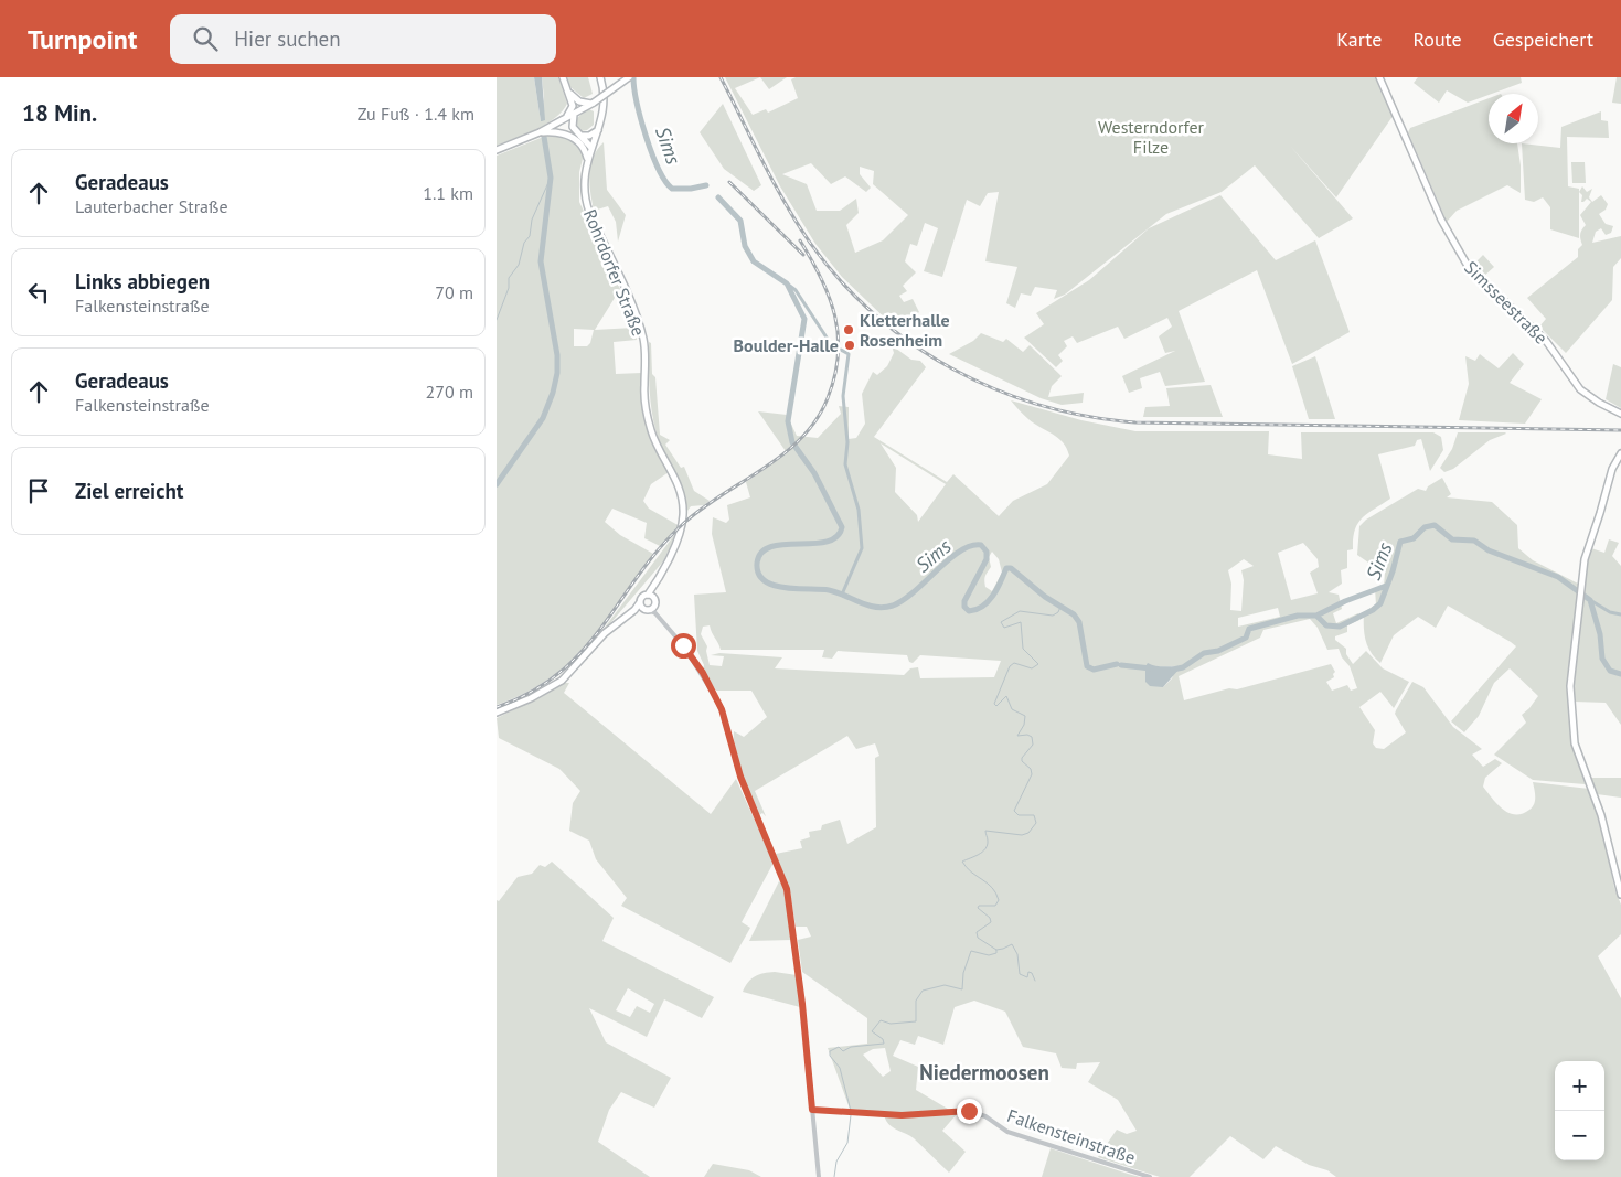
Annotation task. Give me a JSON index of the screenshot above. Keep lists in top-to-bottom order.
{
  "streets": {
    "main road": ["Rohrdorfer Straße", "Simsseestraße"],
    "street": ["Falkensteinstraße"]
  },
  "districts": ["Niedermoosen"],
  "water": ["Sims"],
  "parks": ["Westerndorfer Filze"],
  "places": ["Kletterhalle Rosenheim", "Boulder-Halle"],
  "north": "top right",
  "page": {
    "header": "Turnpoint",
    "search": "Hier suchen",
    "nav": ["Karte", "Route", "Gespeichert"],
    "heading": ["18 Min.", "Zu Fuß · 1.4 km"],
    "list": [
      ["Geradeaus", "Lauterbacher Straße", "1.1 km"],
      ["Links abbiegen", "Falkensteinstraße", "70 m"],
      ["Geradeaus", "Falkensteinstraße", "270 m"],
      "Ziel erreicht"
    ],
    "map_buttons": ["+", "−"]
  }
}
